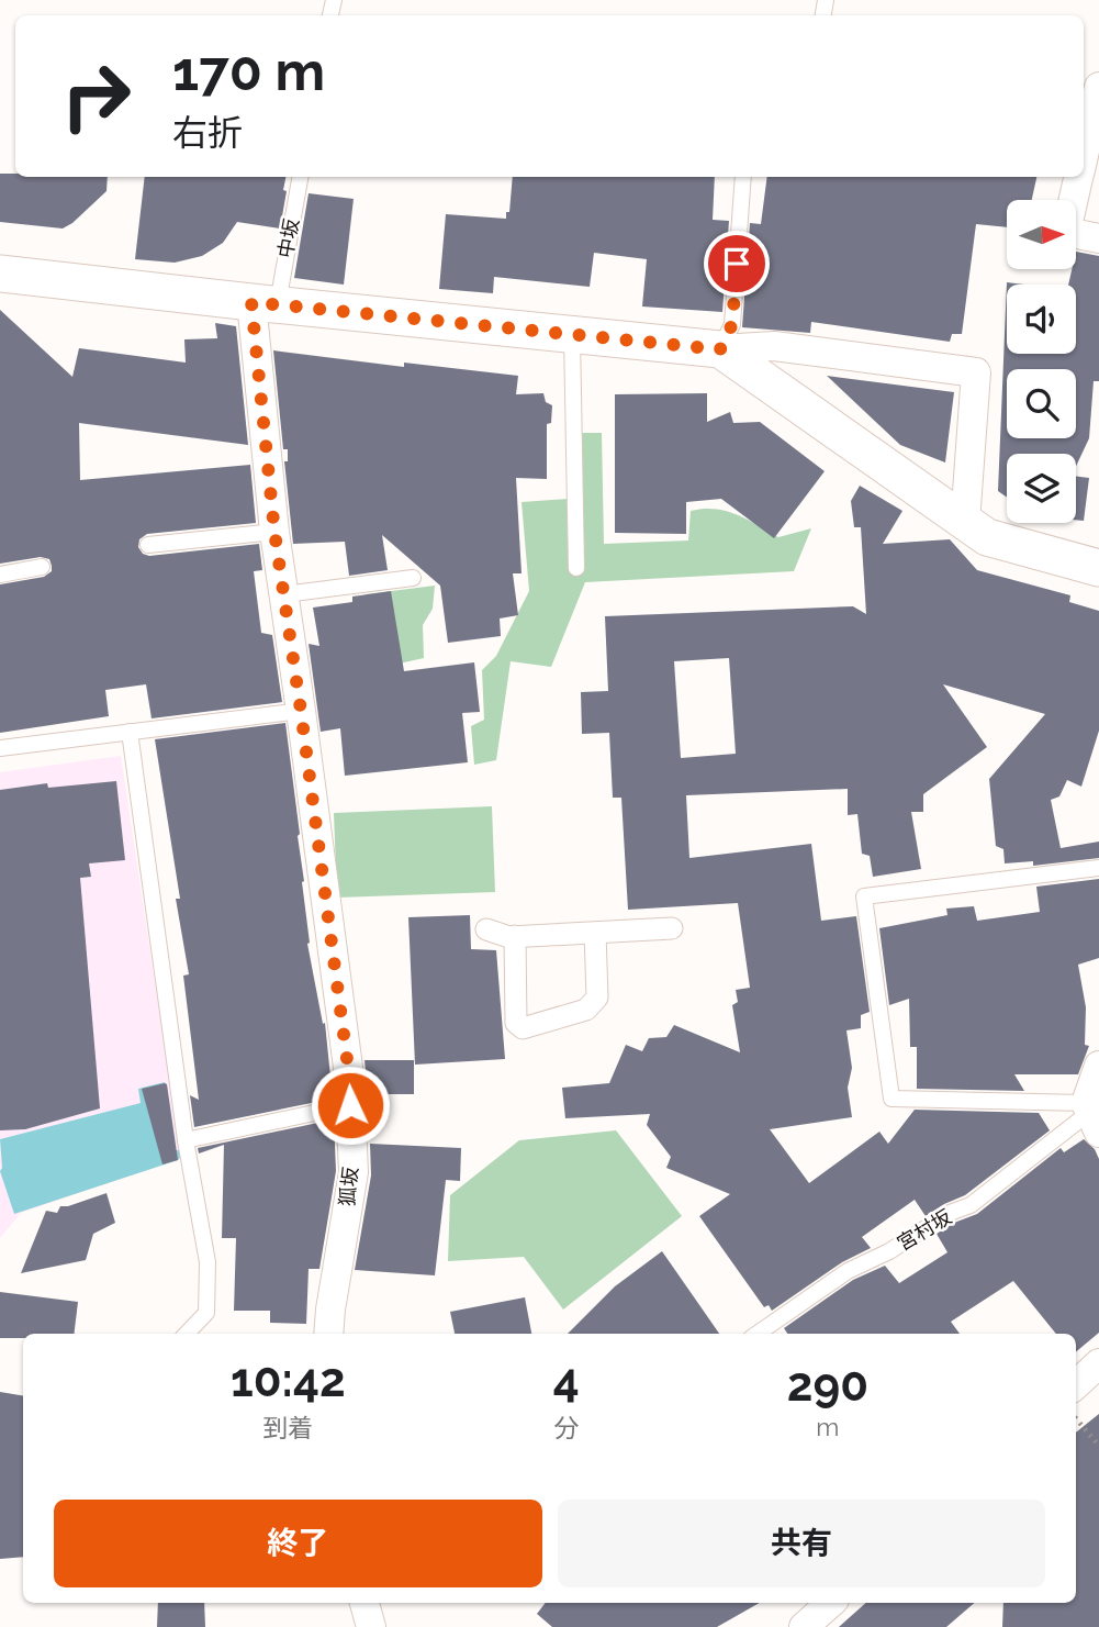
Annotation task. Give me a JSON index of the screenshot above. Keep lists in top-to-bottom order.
{
  "streets": {
    "street": ["狐坂"],
    "lane": ["中坂", "宮村坂"]
  },
  "crossings": [
    ["中坂", "狐坂"]
  ],
  "north": "right",
  "page": {
    "turn": ["170 m", "右折"],
    "eta": [
      "10:42",
      "到着",
      "4",
      "分",
      "290",
      "m"
    ],
    "buttons": ["終了", "共有"]
  }
}
